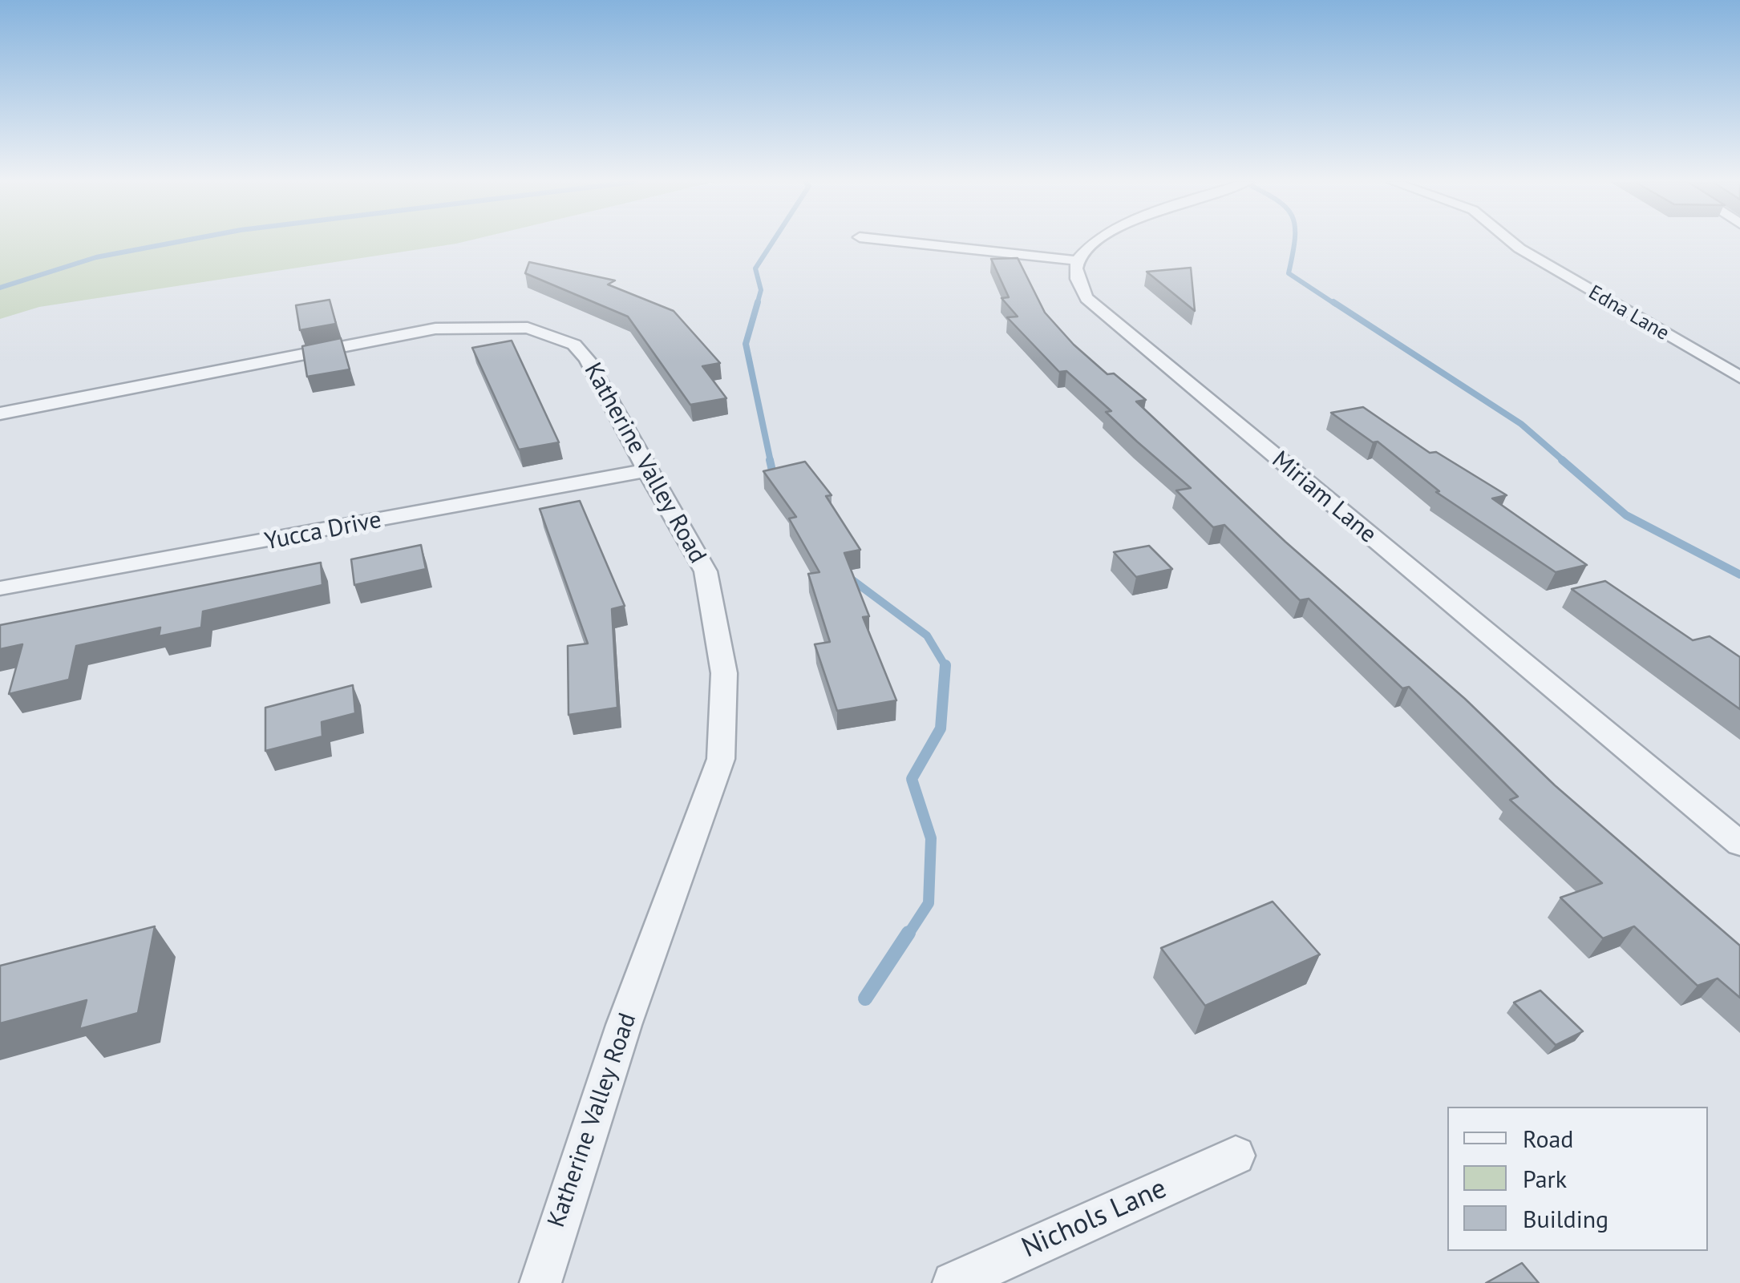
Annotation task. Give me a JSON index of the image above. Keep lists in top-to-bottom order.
{
  "streets": {
    "street": [
      "Edna Lane",
      "Katherine Valley Road",
      "Miriam Lane",
      "Yucca Drive",
      "Nichols Lane"
    ]
  },
  "crossings": [
    ["Katherine Valley Road", "Yucca Drive"]
  ],
  "legend": ["Road", "Park", "Building"]
}
